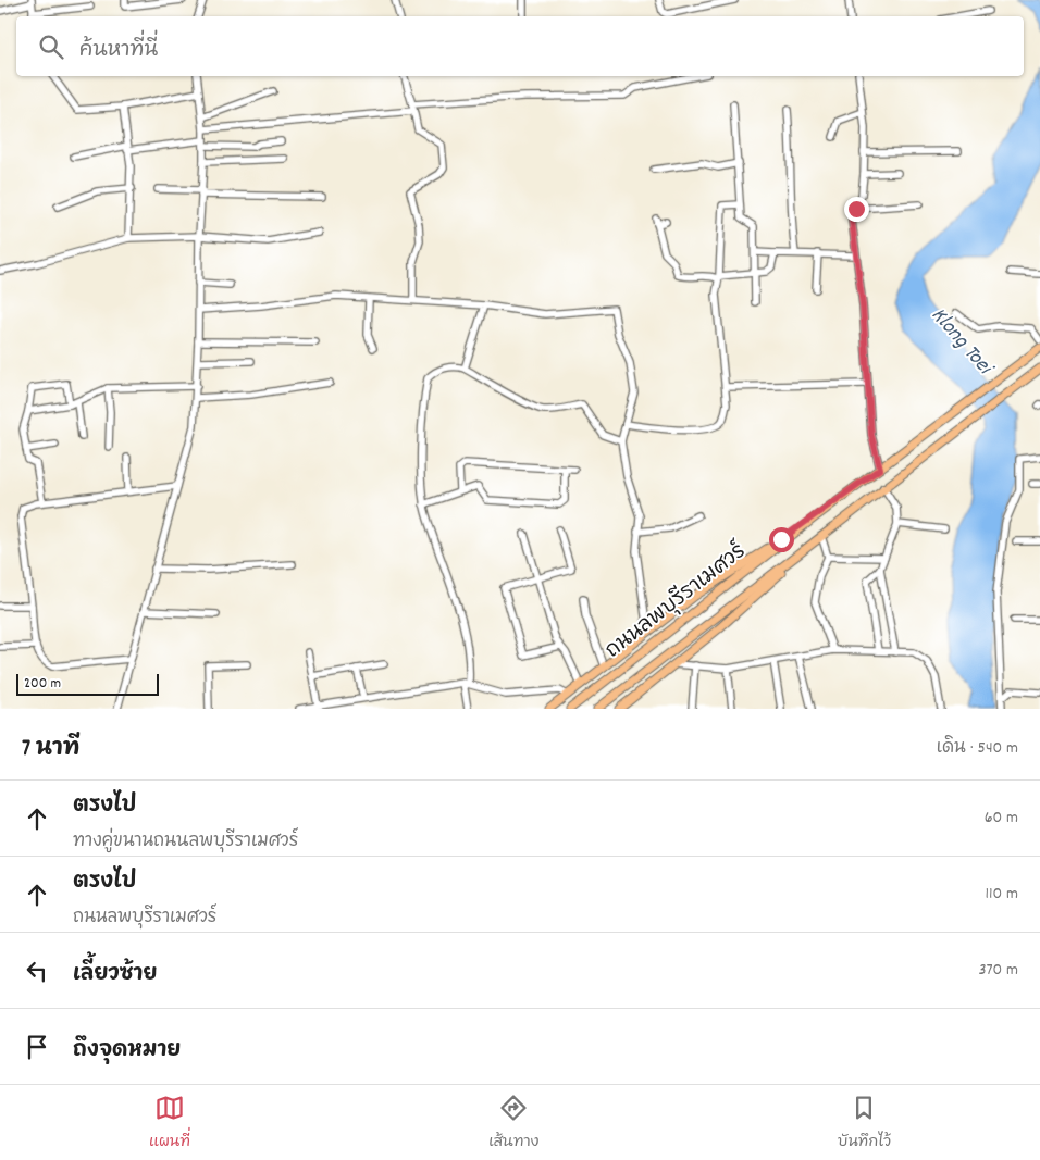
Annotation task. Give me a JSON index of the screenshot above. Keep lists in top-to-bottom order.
{
  "streets": {
    "main road": ["ถนนลพบุรีราเมศวร์"]
  },
  "water": ["Klong Toei"],
  "scale_bar": "200 m",
  "page": {
    "search": "ค้นหาที่นี่",
    "scale": "200 m",
    "heading": ["7 นาที", "เดิน · 540 m"],
    "list": [
      ["ตรงไป", "ทางคู่ขนานถนนลพบุรีราเมศวร์", "60 m"],
      ["ตรงไป", "ถนนลพบุรีราเมศวร์", "110 m"],
      ["เลี้ยวซ้าย", "370 m"],
      "ถึงจุดหมาย"
    ],
    "nav": ["แผนที่", "เส้นทาง", "บันทึกไว้"]
  }
}
